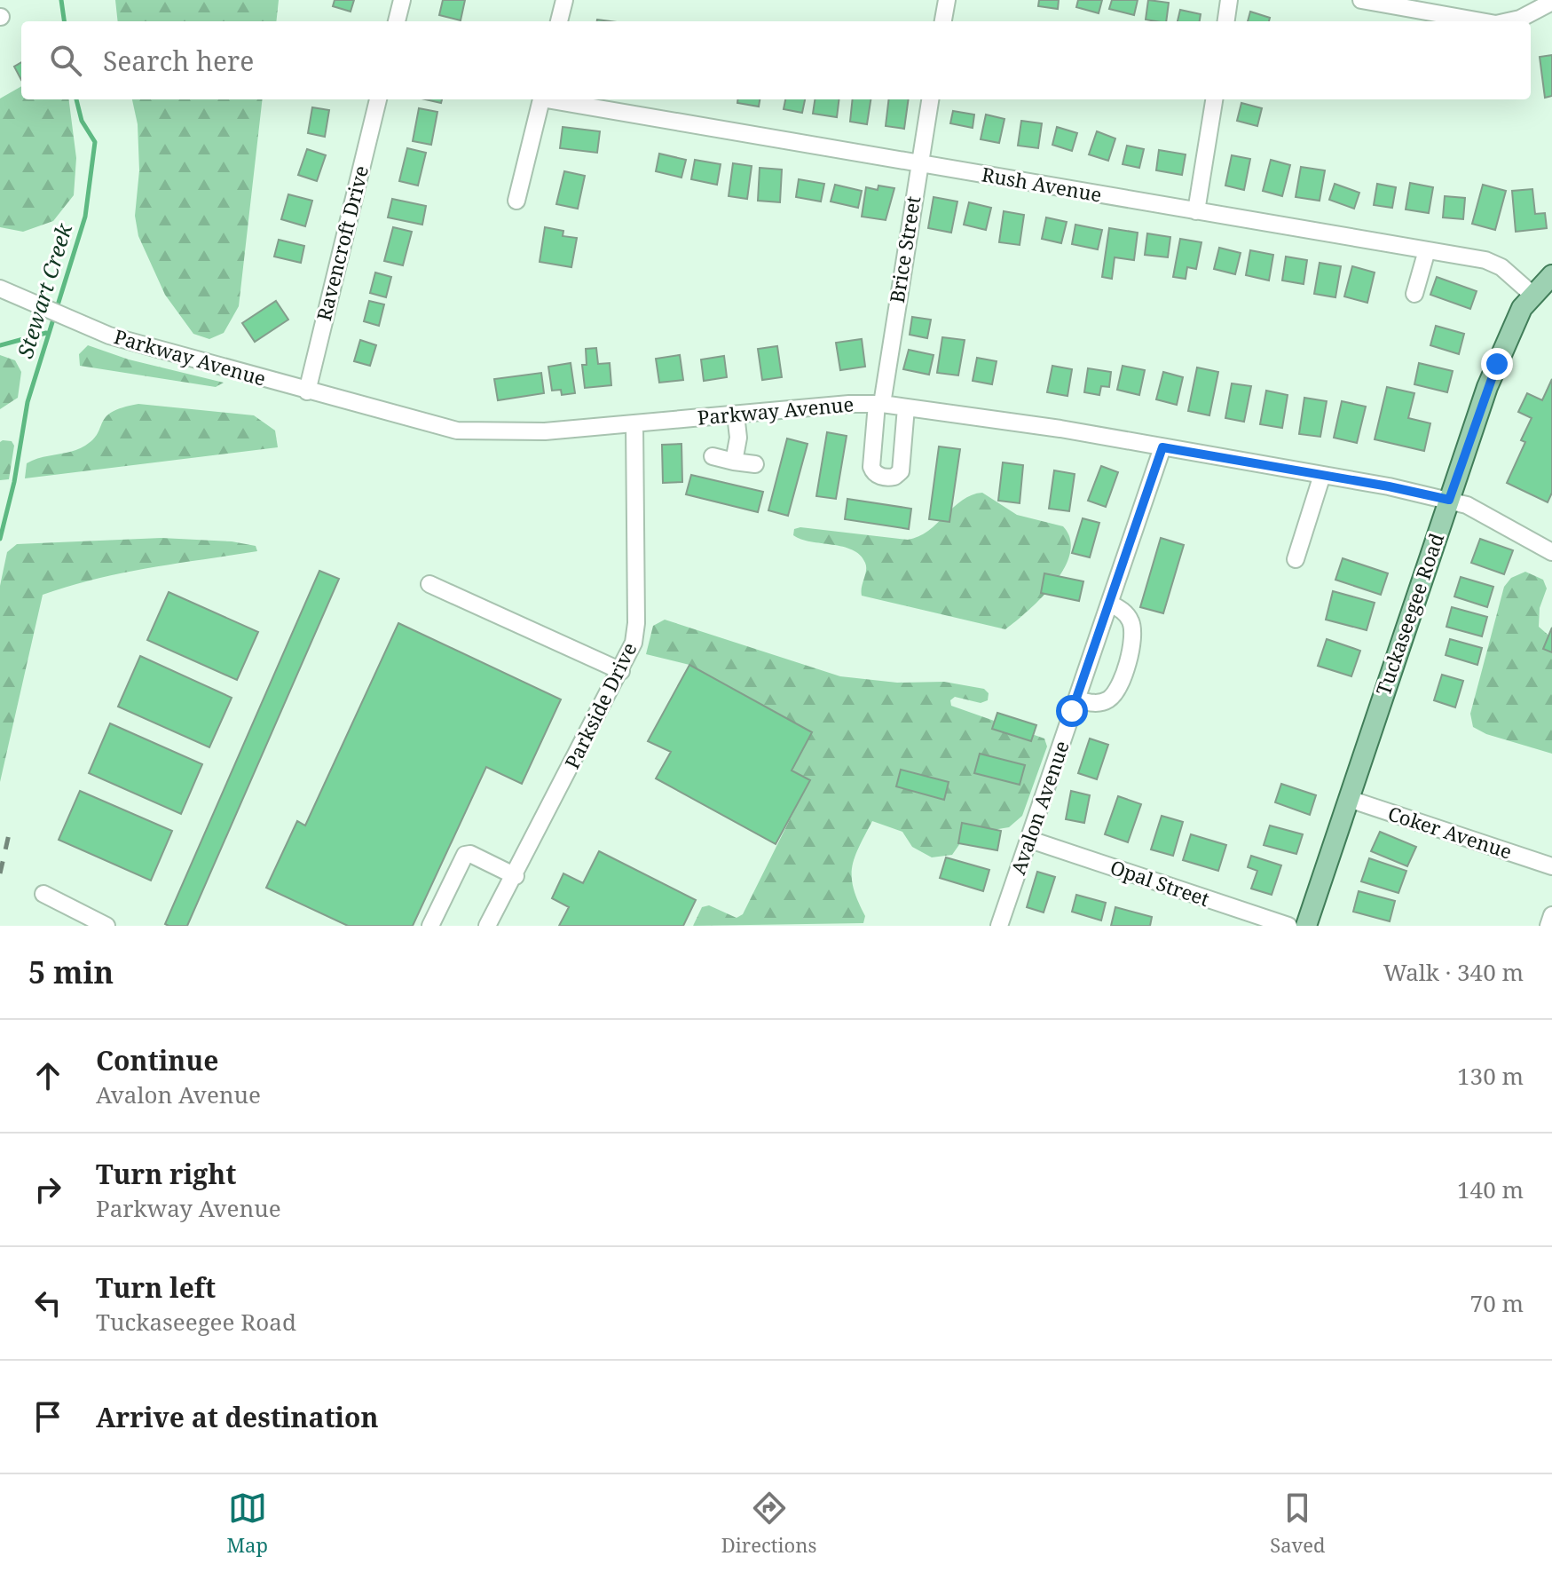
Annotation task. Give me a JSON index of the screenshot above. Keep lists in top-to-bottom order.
{
  "streets": {
    "main road": ["Tuckaseegee Road"],
    "street": [
      "Rush Avenue",
      "Ravencroft Drive",
      "Brice Street",
      "Parkway Avenue",
      "Parkside Drive",
      "Avalon Avenue",
      "Coker Avenue",
      "Opal Street"
    ]
  },
  "crossings": [
    ["Rush Avenue", "Brice Street"],
    ["Rush Avenue", "Tuckaseegee Road"],
    ["Ravencroft Drive", "Parkway Avenue"],
    ["Brice Street", "Parkway Avenue"],
    ["Parkway Avenue", "Tuckaseegee Road"],
    ["Parkway Avenue", "Parkside Drive"],
    ["Parkway Avenue", "Avalon Avenue"],
    ["Tuckaseegee Road", "Coker Avenue"],
    ["Avalon Avenue", "Opal Street"]
  ],
  "water": ["Stewart Creek"],
  "page": {
    "search": "Search here",
    "heading": ["5 min", "Walk · 340 m"],
    "list": [
      ["Continue", "Avalon Avenue", "130 m"],
      ["Turn right", "Parkway Avenue", "140 m"],
      ["Turn left", "Tuckaseegee Road", "70 m"],
      "Arrive at destination"
    ],
    "nav": ["Map", "Directions", "Saved"]
  }
}
